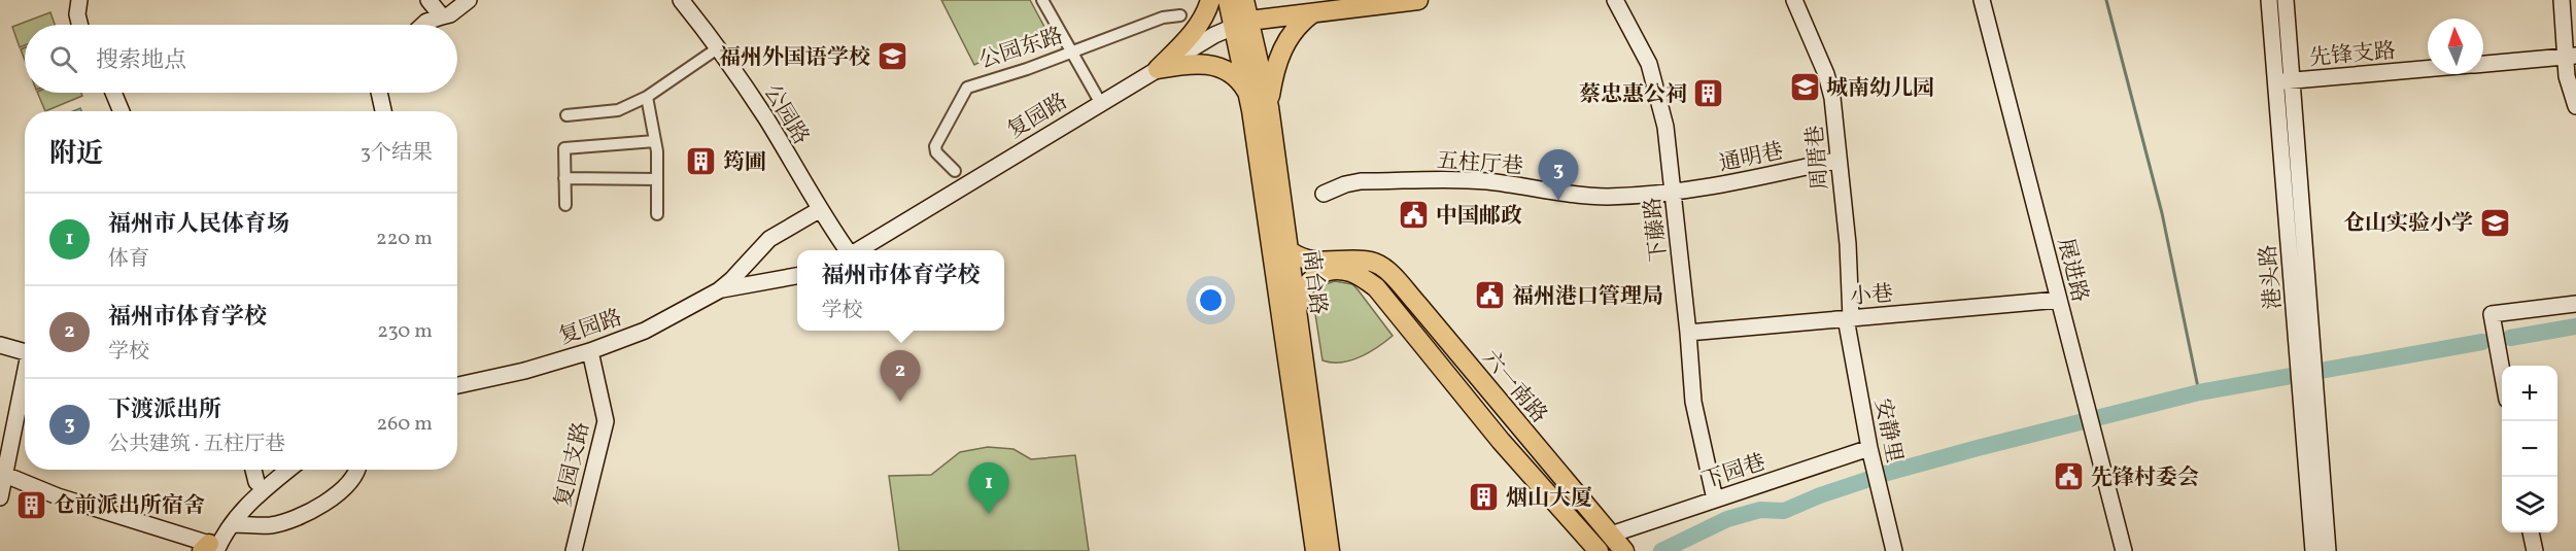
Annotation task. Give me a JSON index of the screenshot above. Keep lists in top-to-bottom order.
{
  "streets": {
    "main road": ["南台路", "六一南路"],
    "street": [
      "公园东路",
      "先锋支路",
      "公园路",
      "复园路",
      "通明巷",
      "周厝巷",
      "五柱厅巷",
      "下藤路",
      "展进路",
      "港头路",
      "小巷",
      "安静里",
      "复园支路",
      "下园巷"
    ]
  },
  "crossings": [
    ["先锋支路", "港头路"],
    ["公园路", "复园路"],
    ["复园路", "南台路"],
    ["复园路", "复园支路"],
    ["通明巷", "周厝巷"],
    ["通明巷", "五柱厅巷"],
    ["通明巷", "下藤路"],
    ["周厝巷", "小巷"],
    ["周厝巷", "安静里"],
    ["五柱厅巷", "下藤路"],
    ["下藤路", "小巷"],
    ["下藤路", "下园巷"],
    ["展进路", "小巷"],
    ["南台路", "六一南路"],
    ["小巷", "安静里"],
    ["六一南路", "下园巷"],
    ["安静里", "下园巷"]
  ],
  "places": {
    "school or university": ["福州外国语学校", "城南幼儿园", "仓山实验小学"],
    "building": [
      "蔡忠惠公祠",
      "筠圃",
      "烟山大厦",
      "仓前派出所宿舍"
    ],
    "public building": ["中国邮政", "福州港口管理局", "先锋村委会"]
  },
  "north": "top",
  "page": {
    "search": "搜索地点",
    "heading": ["附近", "3个结果"],
    "pins": ["3", "2", "1"],
    "list": [
      {
        "mark": "1",
        "name": "福州市人民体育场",
        "note": "体育",
        "value": "220 m"
      },
      {
        "mark": "2",
        "name": "福州市体育学校",
        "note": "学校",
        "value": "230 m"
      },
      {
        "mark": "3",
        "name": "下渡派出所",
        "note": "公共建筑 · 五柱厅巷",
        "value": "260 m"
      }
    ],
    "popup": ["福州市体育学校", "学校"],
    "map_buttons": ["+", "−"]
  }
}
